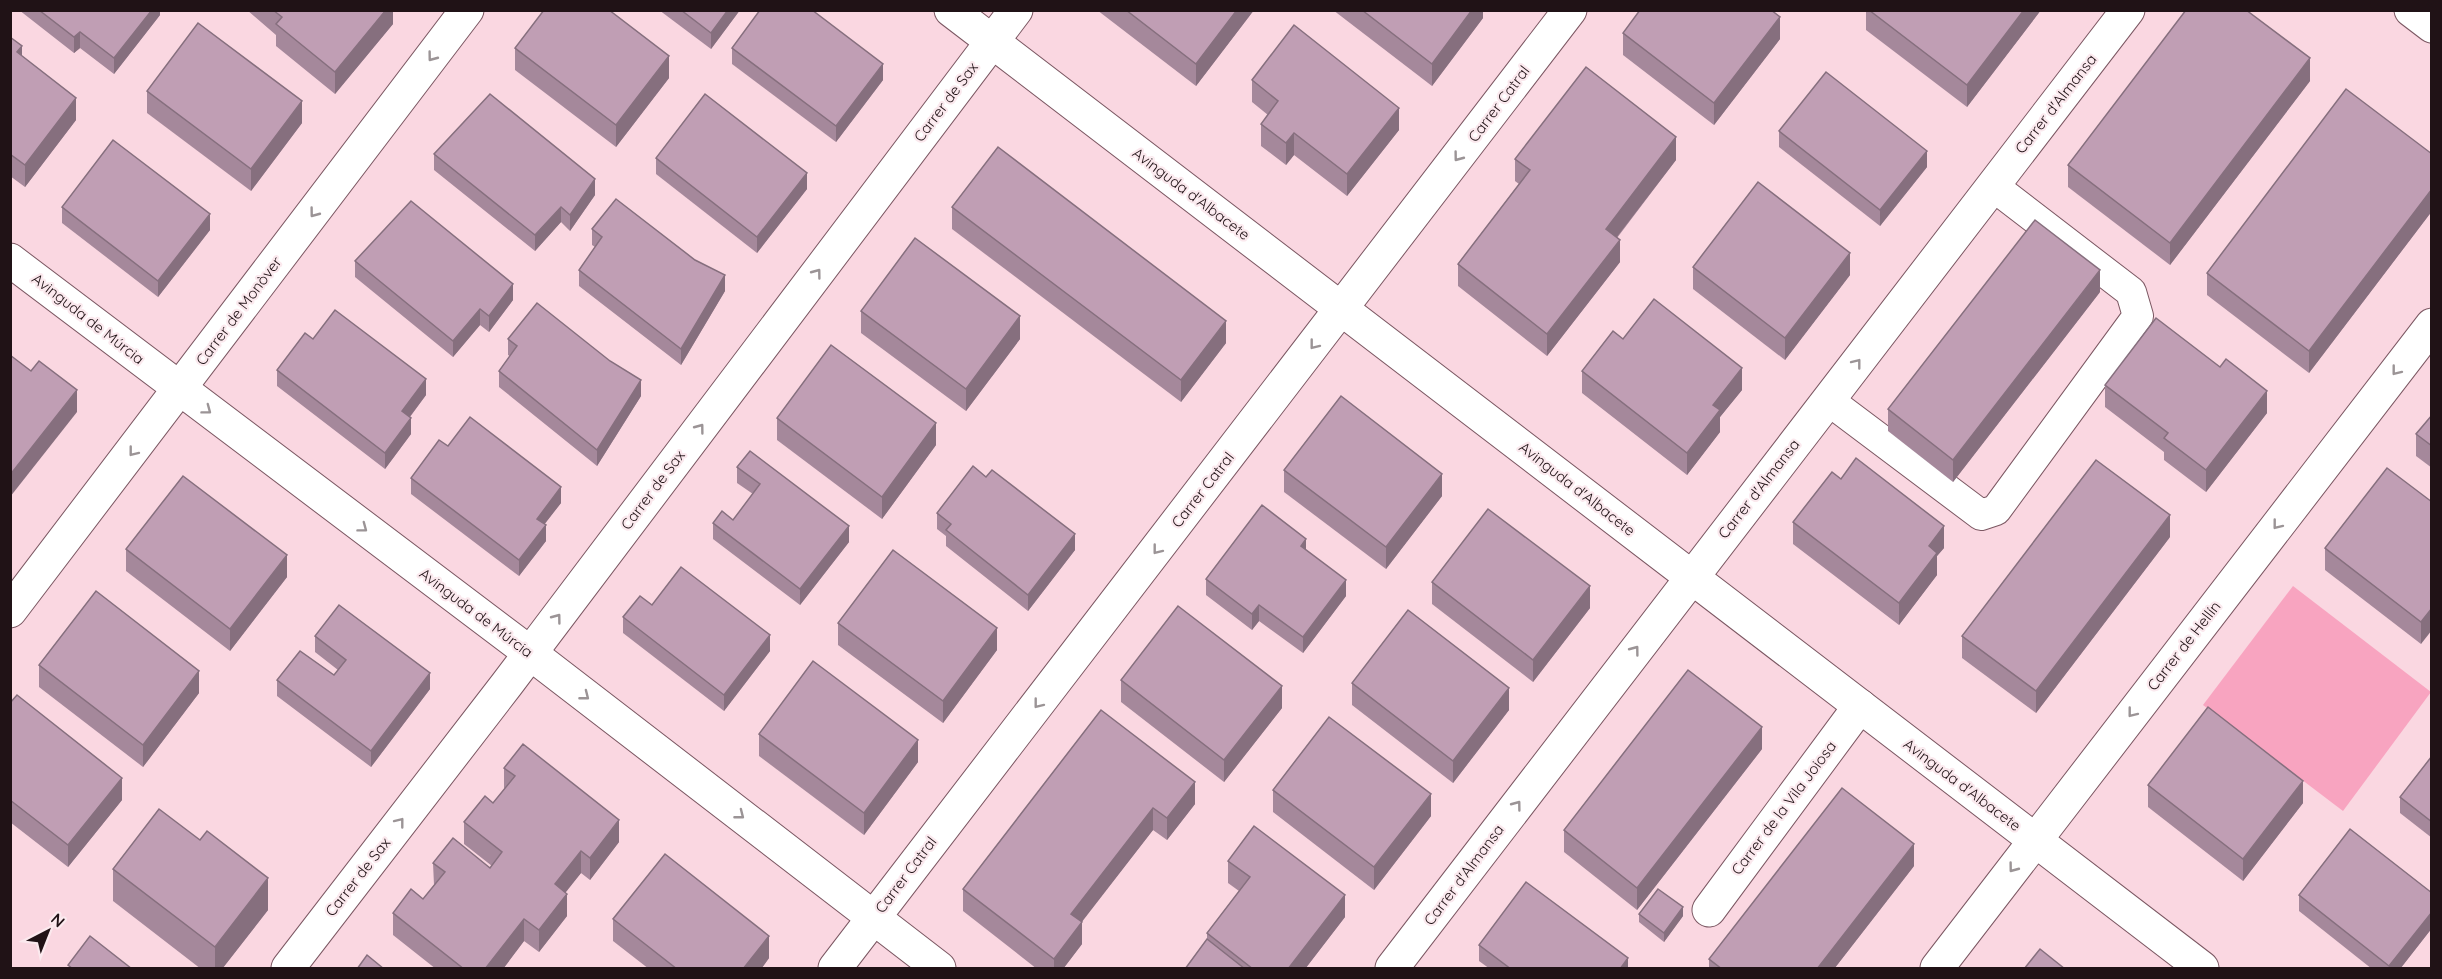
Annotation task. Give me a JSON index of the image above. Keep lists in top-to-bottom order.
{
  "streets": {
    "street": [
      "Carrer de Sax",
      "Carrer Catral",
      "Carrer d'Almansa",
      "Avinguda d'Albacete",
      "Carrer de Monòver",
      "Avinguda de Múrcia",
      "Carrer de Hellín",
      "Carrer de la Vila Joiosa"
    ]
  },
  "crossings": [
    ["Carrer de Sax", "Avinguda d'Albacete"],
    ["Carrer de Sax", "Avinguda de Múrcia"],
    ["Carrer Catral", "Avinguda d'Albacete"],
    ["Carrer Catral", "Avinguda de Múrcia"],
    ["Carrer d'Almansa", "Avinguda d'Albacete"],
    ["Avinguda d'Albacete", "Carrer de Hellín"],
    ["Avinguda d'Albacete", "Carrer de la Vila Joiosa"],
    ["Carrer de Monòver", "Avinguda de Múrcia"]
  ],
  "one_way": [
    "Carrer de Sax",
    "Carrer Catral",
    "Carrer d'Almansa",
    "Carrer de Monòver",
    "Avinguda de Múrcia",
    "Carrer de Hellín"
  ],
  "north": "top right"
}
